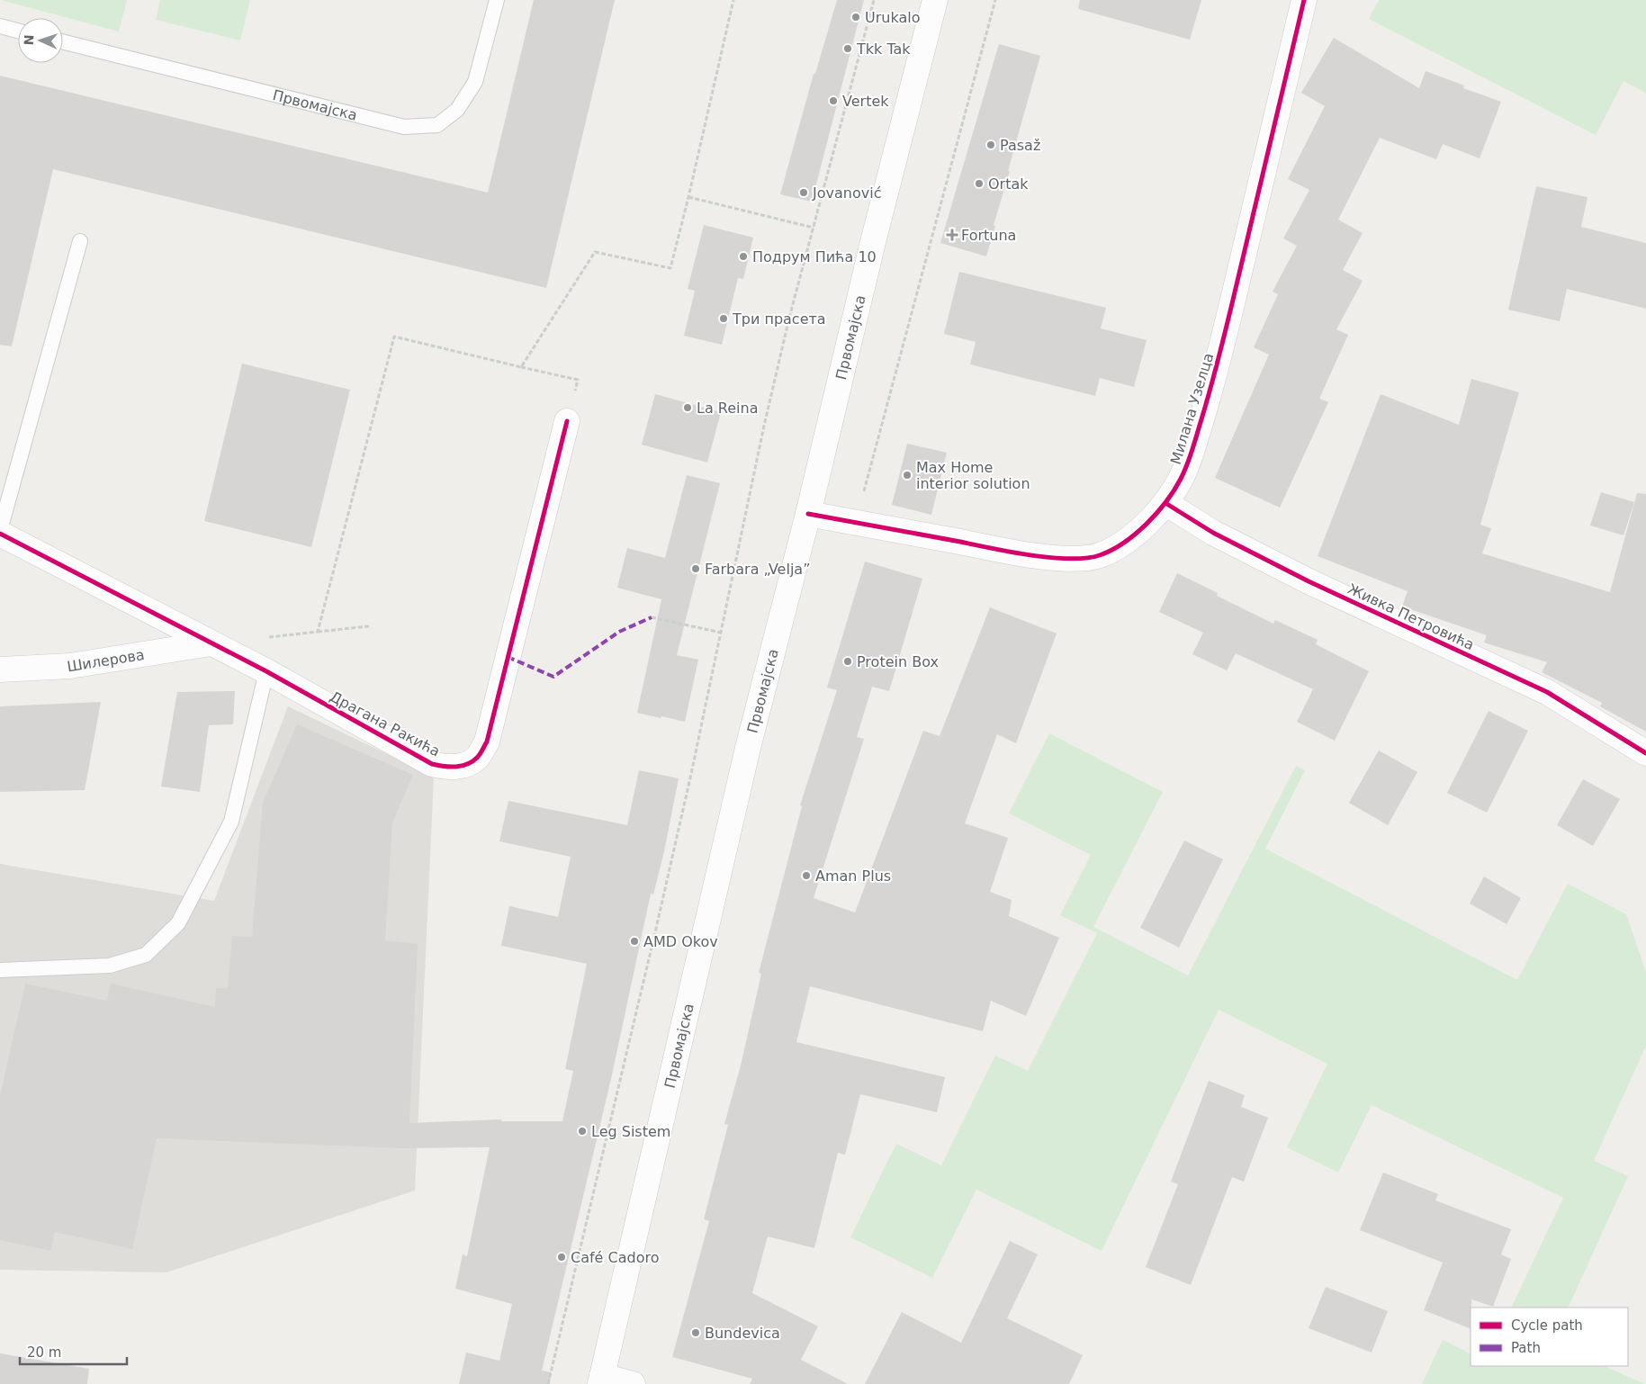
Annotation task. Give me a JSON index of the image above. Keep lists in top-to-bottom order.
{
  "streets": {
    "street": [
      "Првомајска",
      "Милана Узелца",
      "Живка Петровића",
      "Шилерова",
      "Драгана Ракића"
    ]
  },
  "crossings": [
    ["Првомајска", "Милана Узелца"],
    ["Милана Узелца", "Живка Петровића"],
    ["Шилерова", "Драгана Ракића"]
  ],
  "places": {
    "other": [
      "Urukalo",
      "Tkk Tak",
      "Vertek",
      "Pasaž",
      "Ortak",
      "Jovanović",
      "Подрум Пића 10",
      "Три прасета",
      "La Reina",
      "Max Home interior solution",
      "Farbara „Velja”",
      "Protein Box",
      "Aman Plus",
      "AMD Okov",
      "Leg Sistem",
      "Café Cadoro",
      "Bundevica"
    ],
    "health": ["Fortuna"]
  },
  "legend": ["Cycle path", "Path"],
  "scale_bar": "20 m",
  "north": "left"
}
